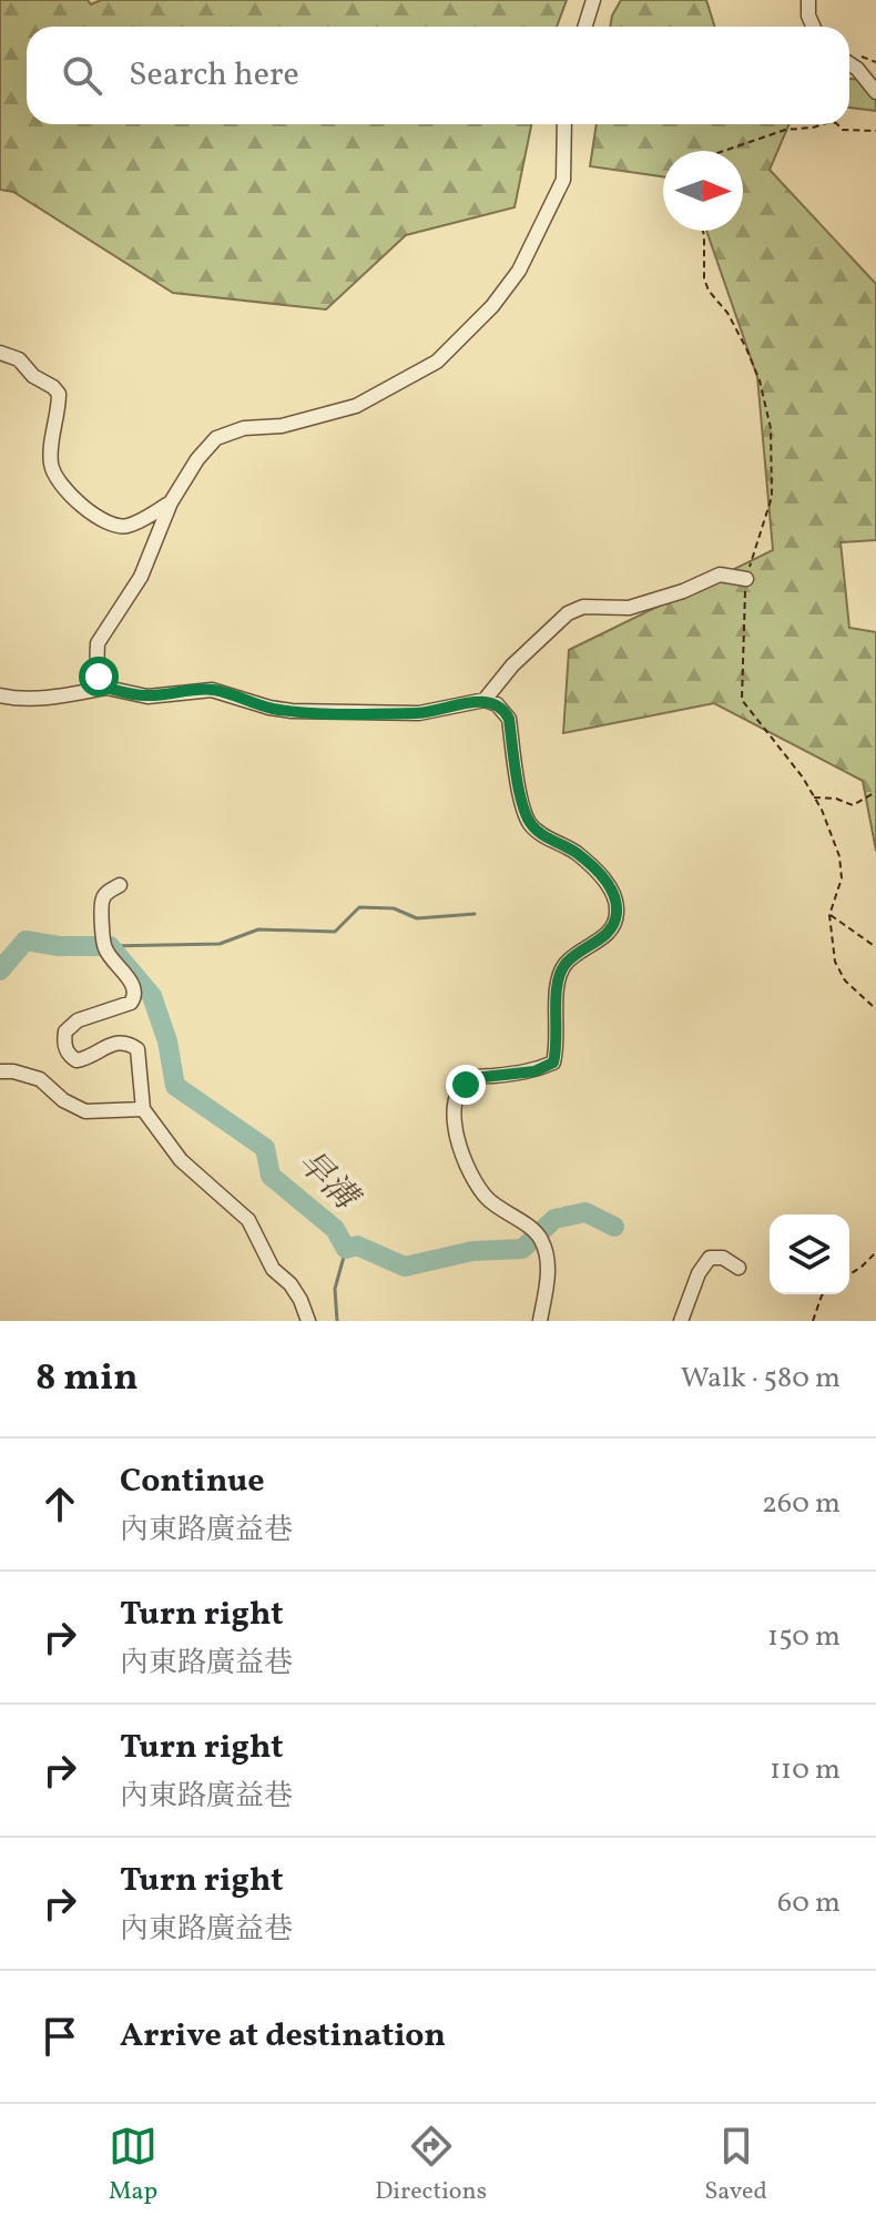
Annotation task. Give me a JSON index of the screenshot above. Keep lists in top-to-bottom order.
{
  "water": ["旱溝"],
  "north": "right",
  "page": {
    "search": "Search here",
    "heading": ["8 min", "Walk · 580 m"],
    "list": [
      ["Continue", "內東路廣益巷", "260 m"],
      ["Turn right", "內東路廣益巷", "150 m"],
      ["Turn right", "內東路廣益巷", "110 m"],
      ["Turn right", "內東路廣益巷", "60 m"],
      "Arrive at destination"
    ],
    "nav": ["Map", "Directions", "Saved"]
  }
}
